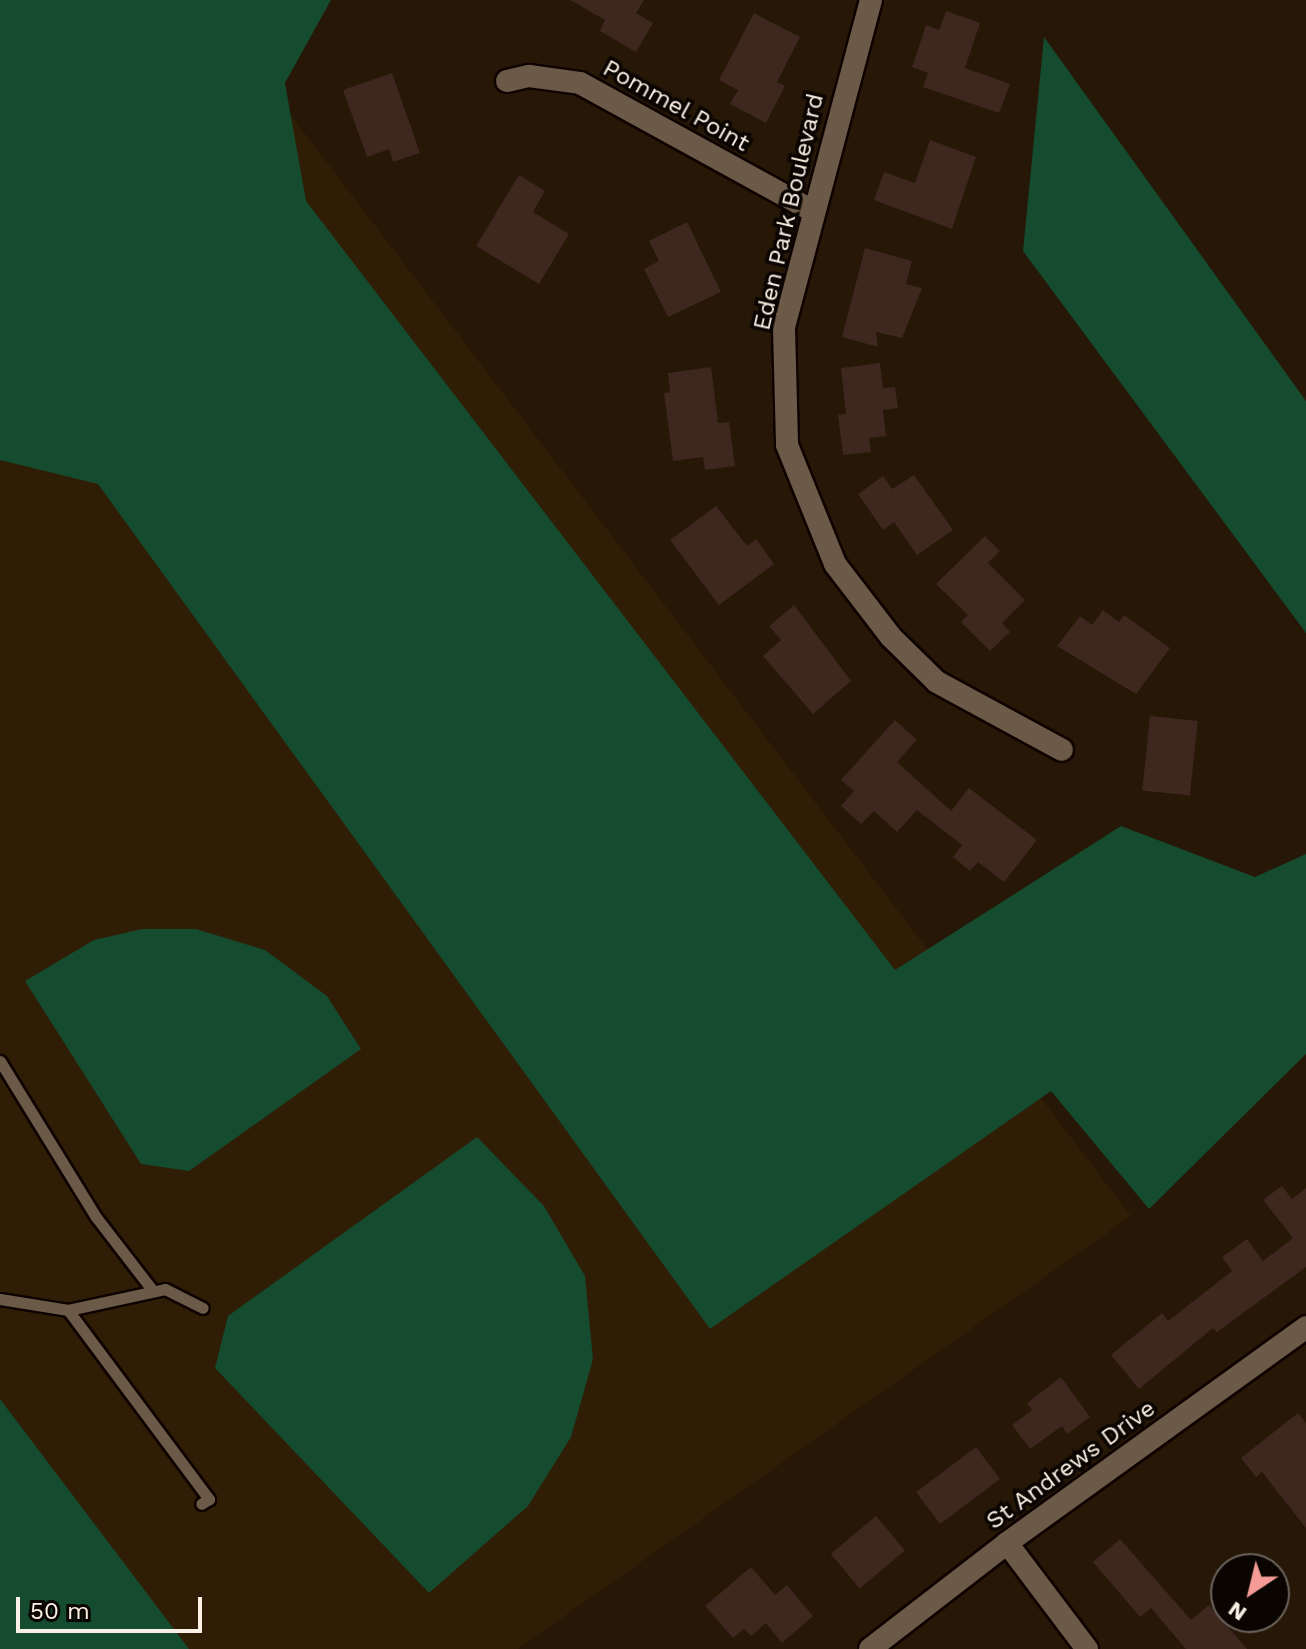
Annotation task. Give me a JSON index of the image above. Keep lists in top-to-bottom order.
{
  "streets": {
    "street": ["Pommel Point", "Eden Park Boulevard", "St Andrews Drive"]
  },
  "crossings": [
    ["Pommel Point", "Eden Park Boulevard"]
  ],
  "scale_bar": "50 m",
  "north": "bottom left"
}
